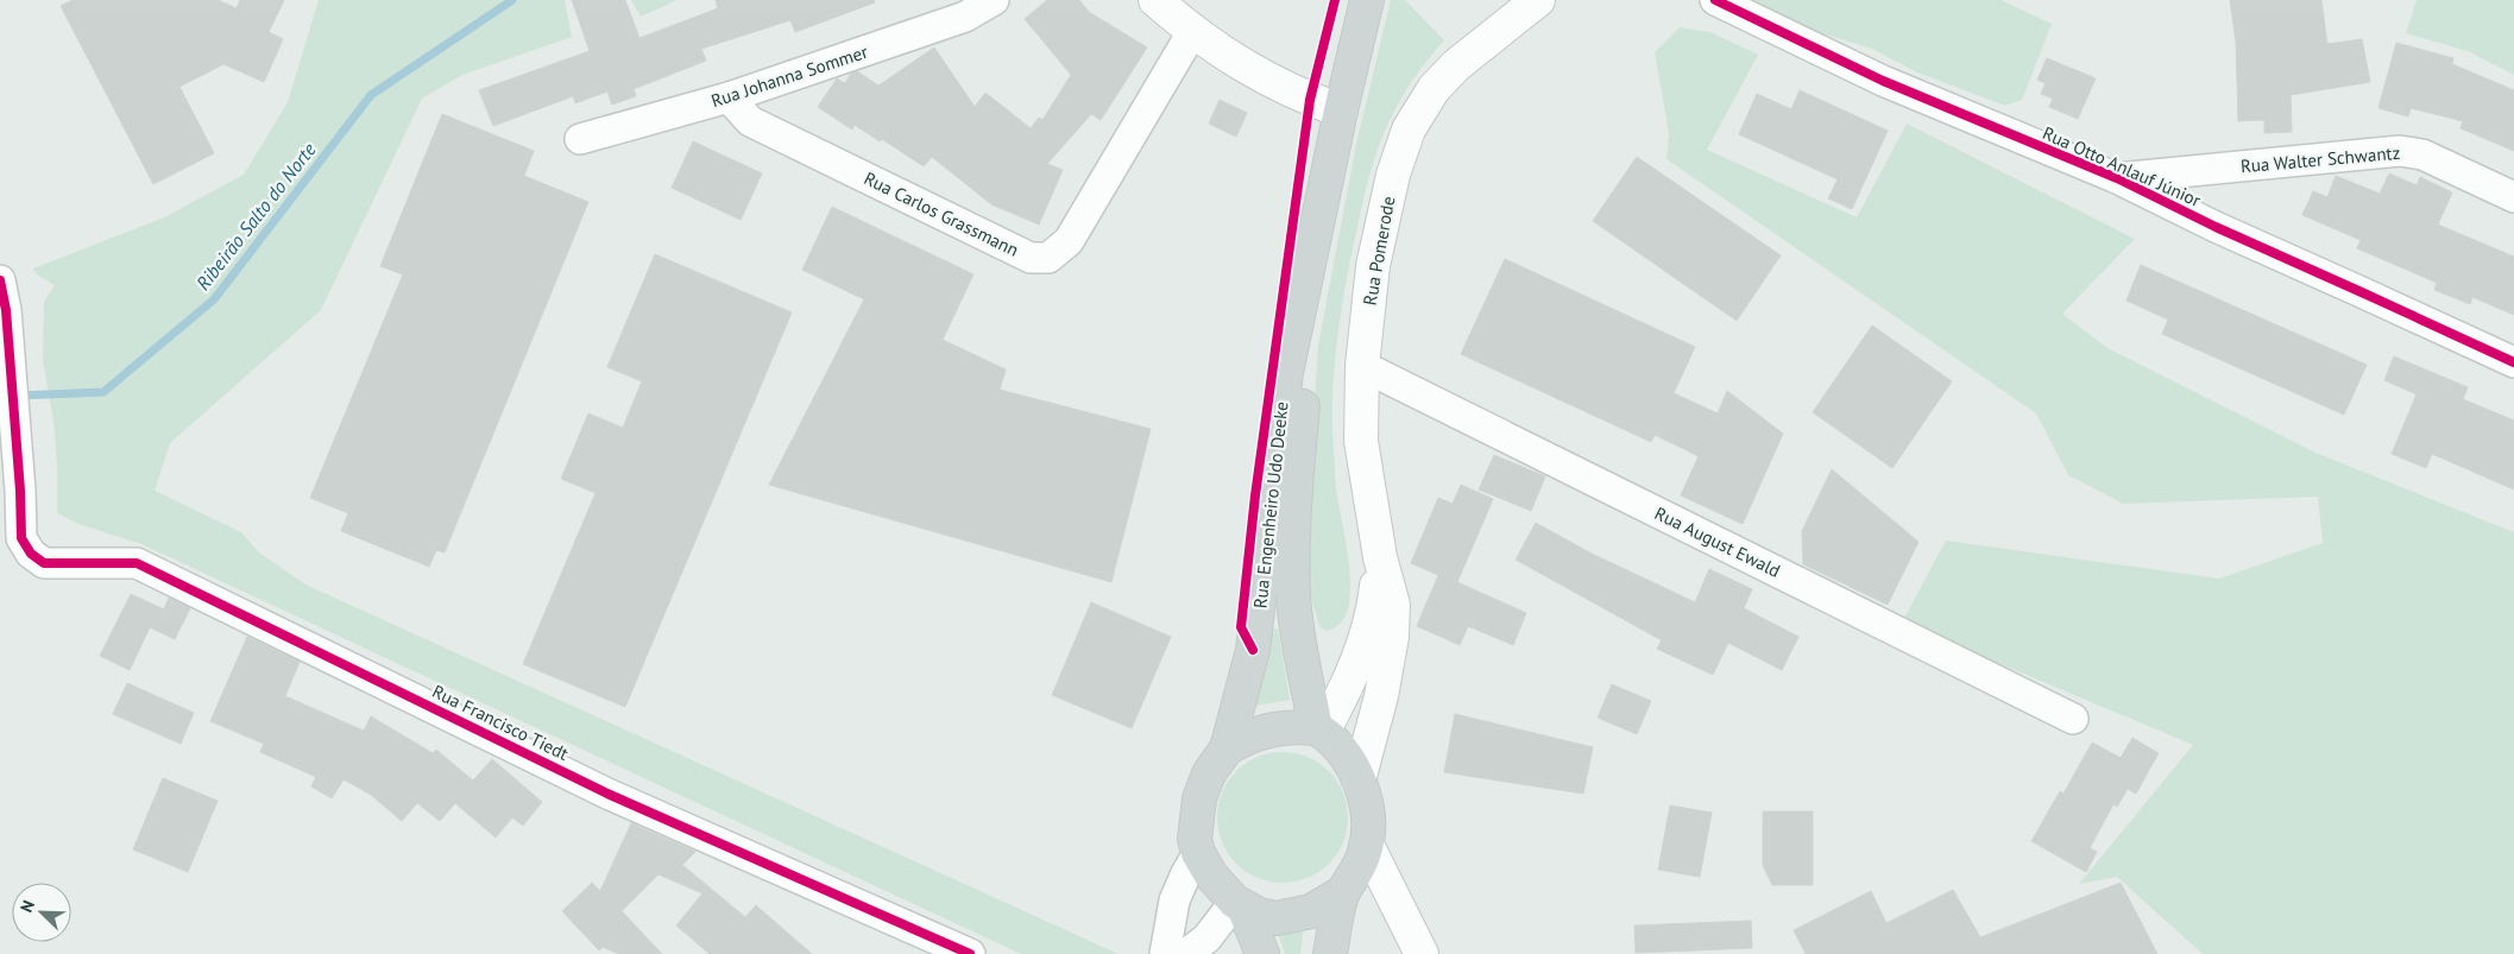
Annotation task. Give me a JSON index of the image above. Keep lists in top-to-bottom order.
{
  "streets": {
    "main road": ["Rua Pomerode", "Rua Engenheiro Udo Deeke"],
    "street": [
      "Rua Johanna Sommer",
      "Rua Walter Schwantz",
      "Rua Otto Anlauf Júnior",
      "Rua Carlos Grassmann",
      "Rua August Ewald",
      "Rua Francisco Tiedt"
    ]
  },
  "crossings": [
    ["Rua Johanna Sommer", "Rua Carlos Grassmann"],
    ["Rua Walter Schwantz", "Rua Otto Anlauf Júnior"],
    ["Rua Pomerode", "Rua Engenheiro Udo Deeke"],
    ["Rua Pomerode", "Rua August Ewald"]
  ],
  "water": ["Ribeirão Salto do Norte"],
  "north": "top left"
}
